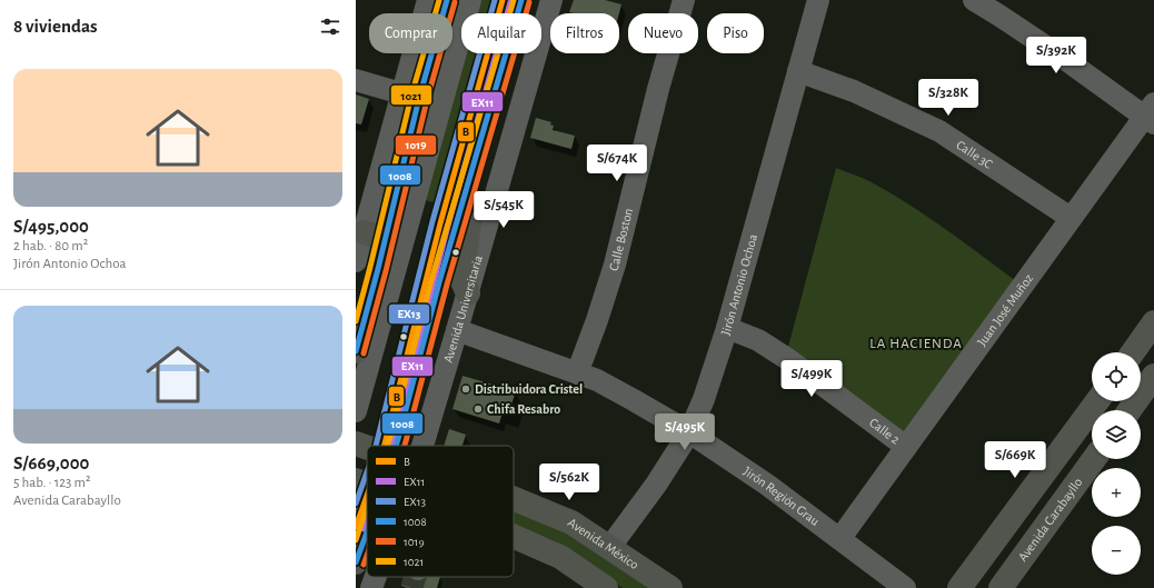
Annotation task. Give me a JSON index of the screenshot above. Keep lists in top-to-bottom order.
{
  "streets": {
    "main road": ["Avenida Universitaria", "Avenida Carabayllo", "Avenida México"],
    "street": [
      "Calle 3C",
      "Calle Boston",
      "Jirón Antonio Ochoa",
      "Juan José Muñoz",
      "Calle 2",
      "Jirón Región Grau"
    ]
  },
  "crossings": [
    ["Calle 3C", "Jirón Antonio Ochoa"],
    ["Calle 3C", "Juan José Muñoz"],
    ["Calle Boston", "Jirón Región Grau"],
    ["Jirón Antonio Ochoa", "Calle 2"],
    ["Jirón Antonio Ochoa", "Jirón Región Grau"],
    ["Jirón Antonio Ochoa", "Avenida México"],
    ["Avenida Universitaria", "Jirón Región Grau"],
    ["Juan José Muñoz", "Calle 2"],
    ["Juan José Muñoz", "Jirón Región Grau"]
  ],
  "districts": ["LA HACIENDA"],
  "places": ["Distribuidora Cristel", "Chifa Resabro"],
  "lines": [
    "transit line B",
    "transit line EX13",
    "transit line 1008",
    "transit line 1021",
    "transit line EX11",
    "transit line 1019"
  ],
  "legend": [
    "B",
    "EX11",
    "EX13",
    "1008",
    "1019",
    "1021"
  ],
  "page": {
    "heading": "8 viviendas",
    "chip": [
      "Comprar",
      "Alquilar",
      "Filtros",
      "Nuevo",
      "Piso"
    ],
    "price": [
      "S/392K",
      "S/328K",
      "S/674K",
      "S/545K",
      "S/499K",
      "S/495K",
      "S/669K",
      "S/562K"
    ],
    "list": [
      {
        "name": "S/495,000",
        "note": "2 hab. · 80 m² · Jirón Antonio Ochoa"
      },
      {
        "name": "S/669,000",
        "note": "5 hab. · 123 m² · Avenida Carabayllo"
      }
    ],
    "map_buttons": ["+", "−"]
  }
}
